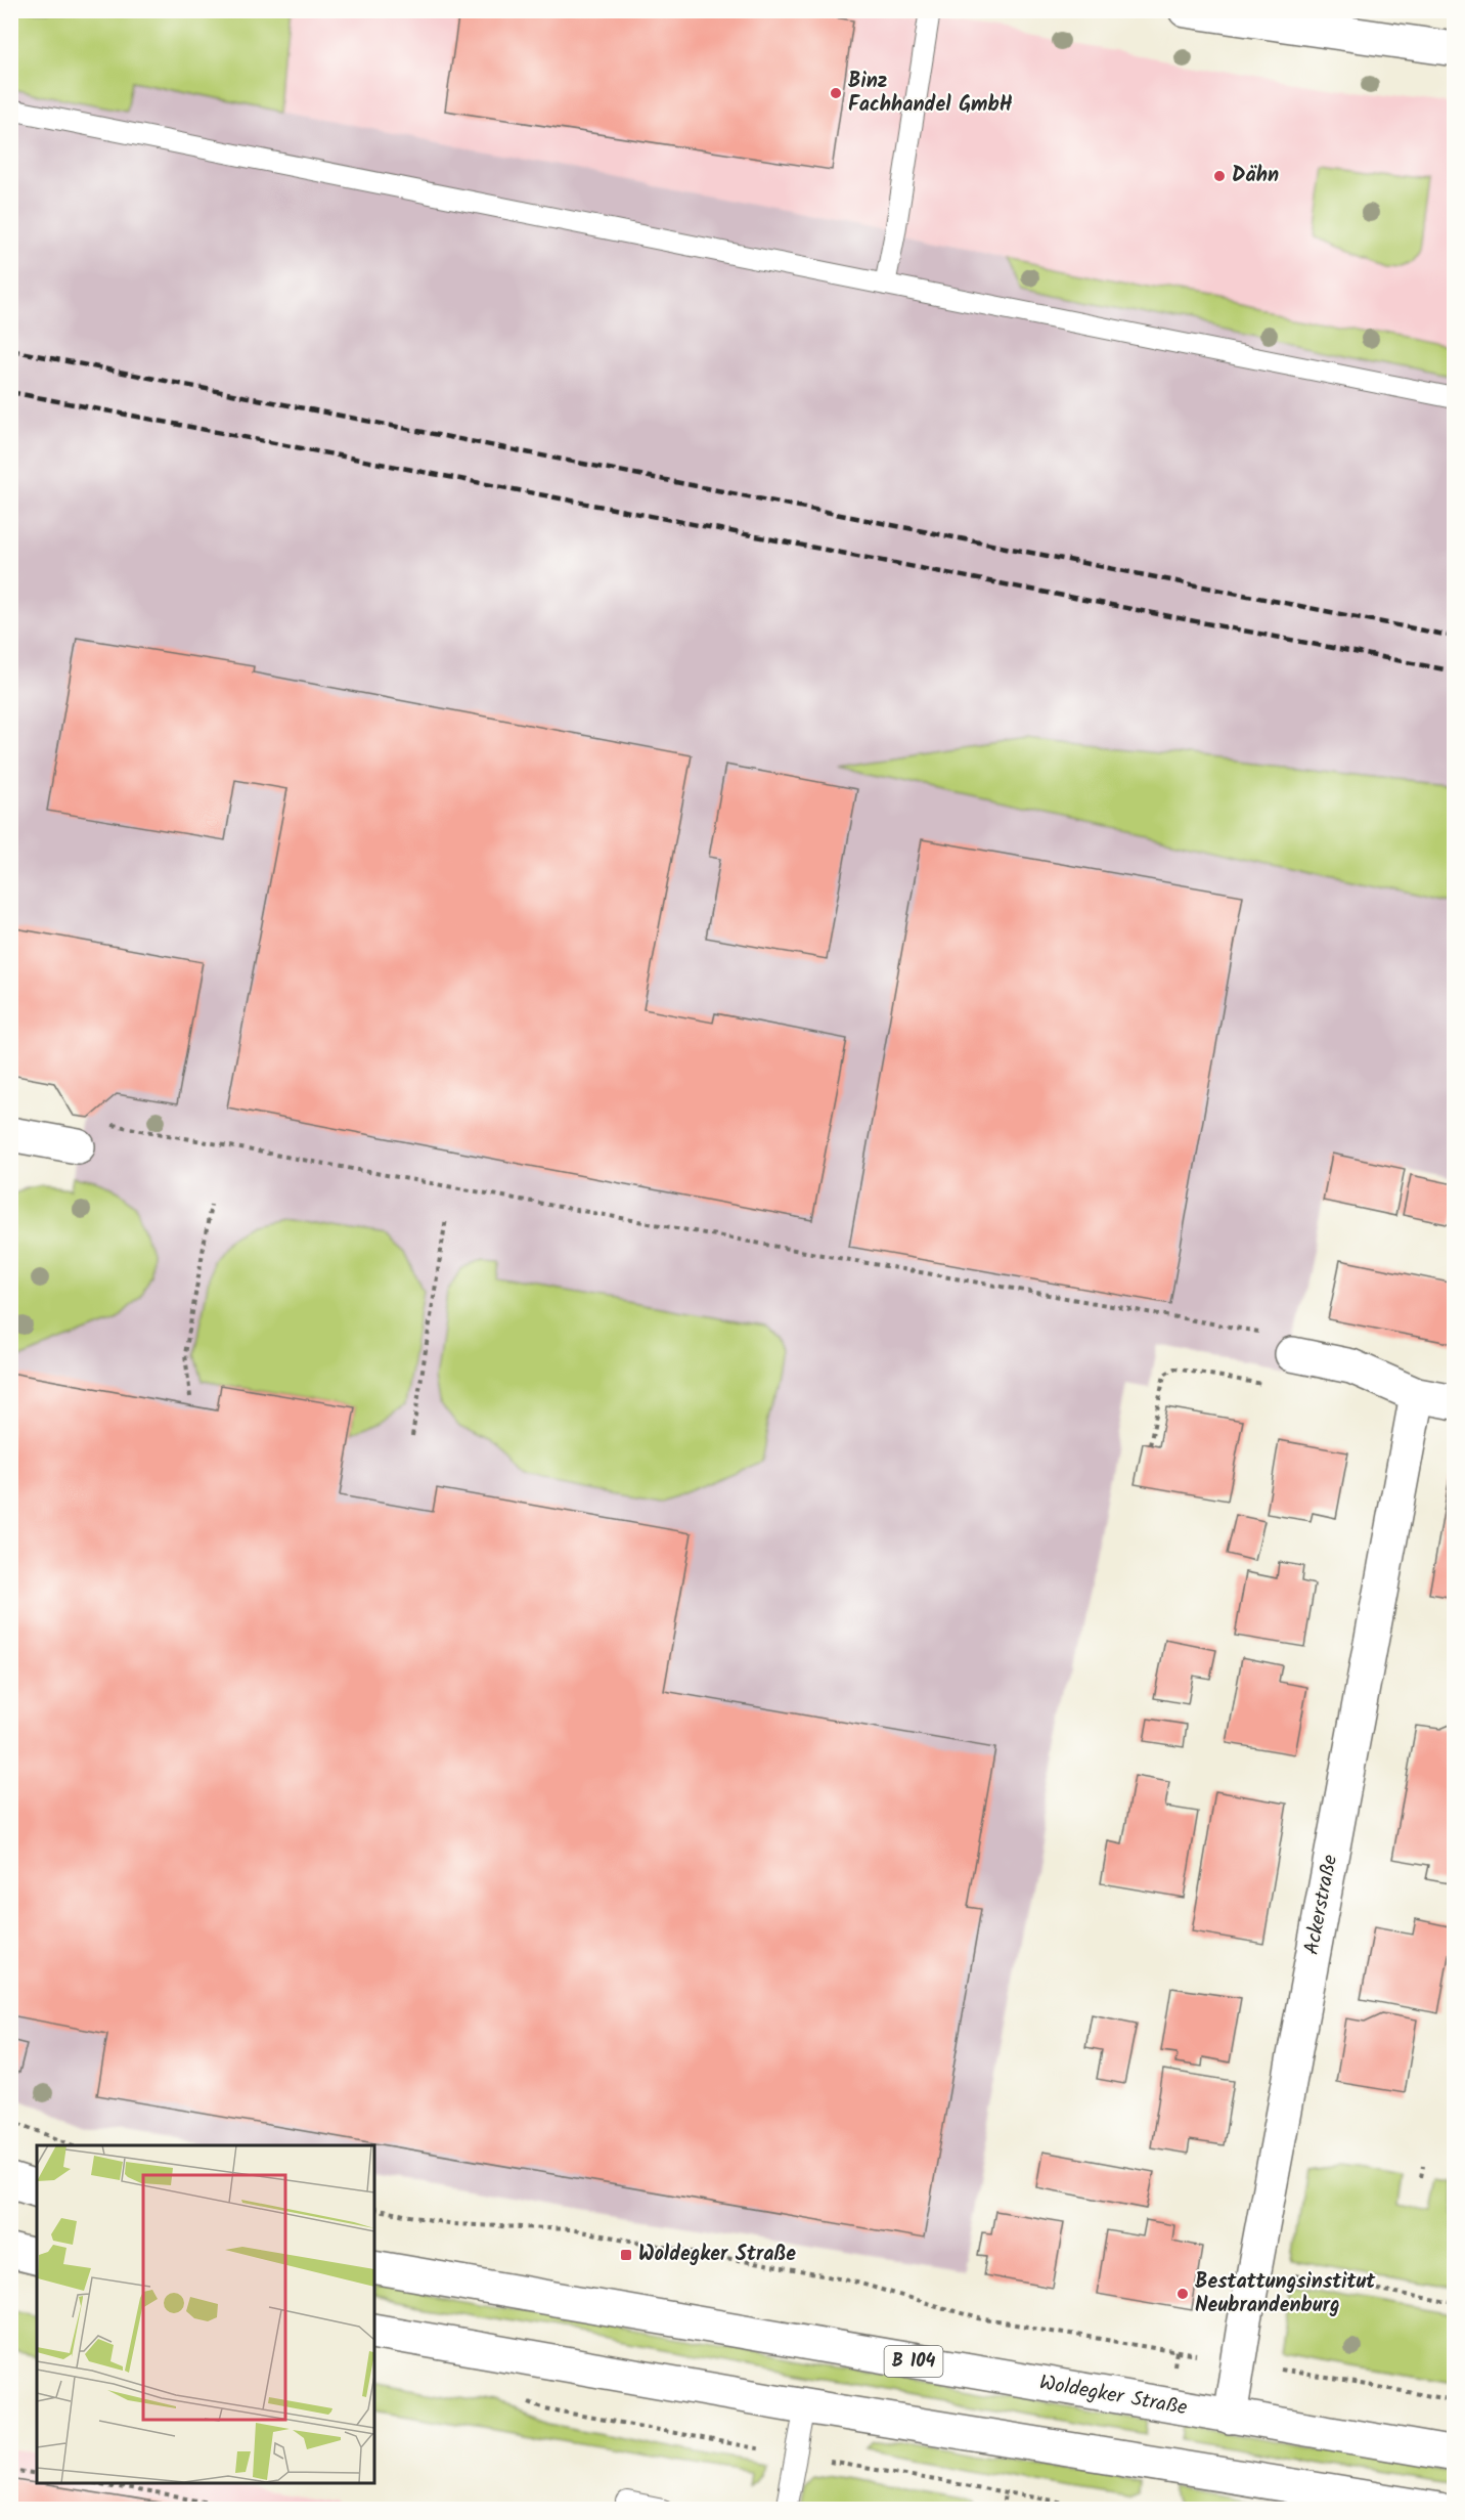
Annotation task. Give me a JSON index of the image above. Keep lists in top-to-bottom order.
{
  "streets": {
    "main road": ["Ackerstraße", "B 104", "Woldegker Straße"]
  },
  "crossings": [
    ["Ackerstraße", "Woldegker Straße"]
  ],
  "places": {
    "other": ["Binz Fachhandel GmbH", "Dähn", "Bestattungsinstitut Neubrandenburg"],
    "transit": ["Woldegker Straße"]
  }
}
